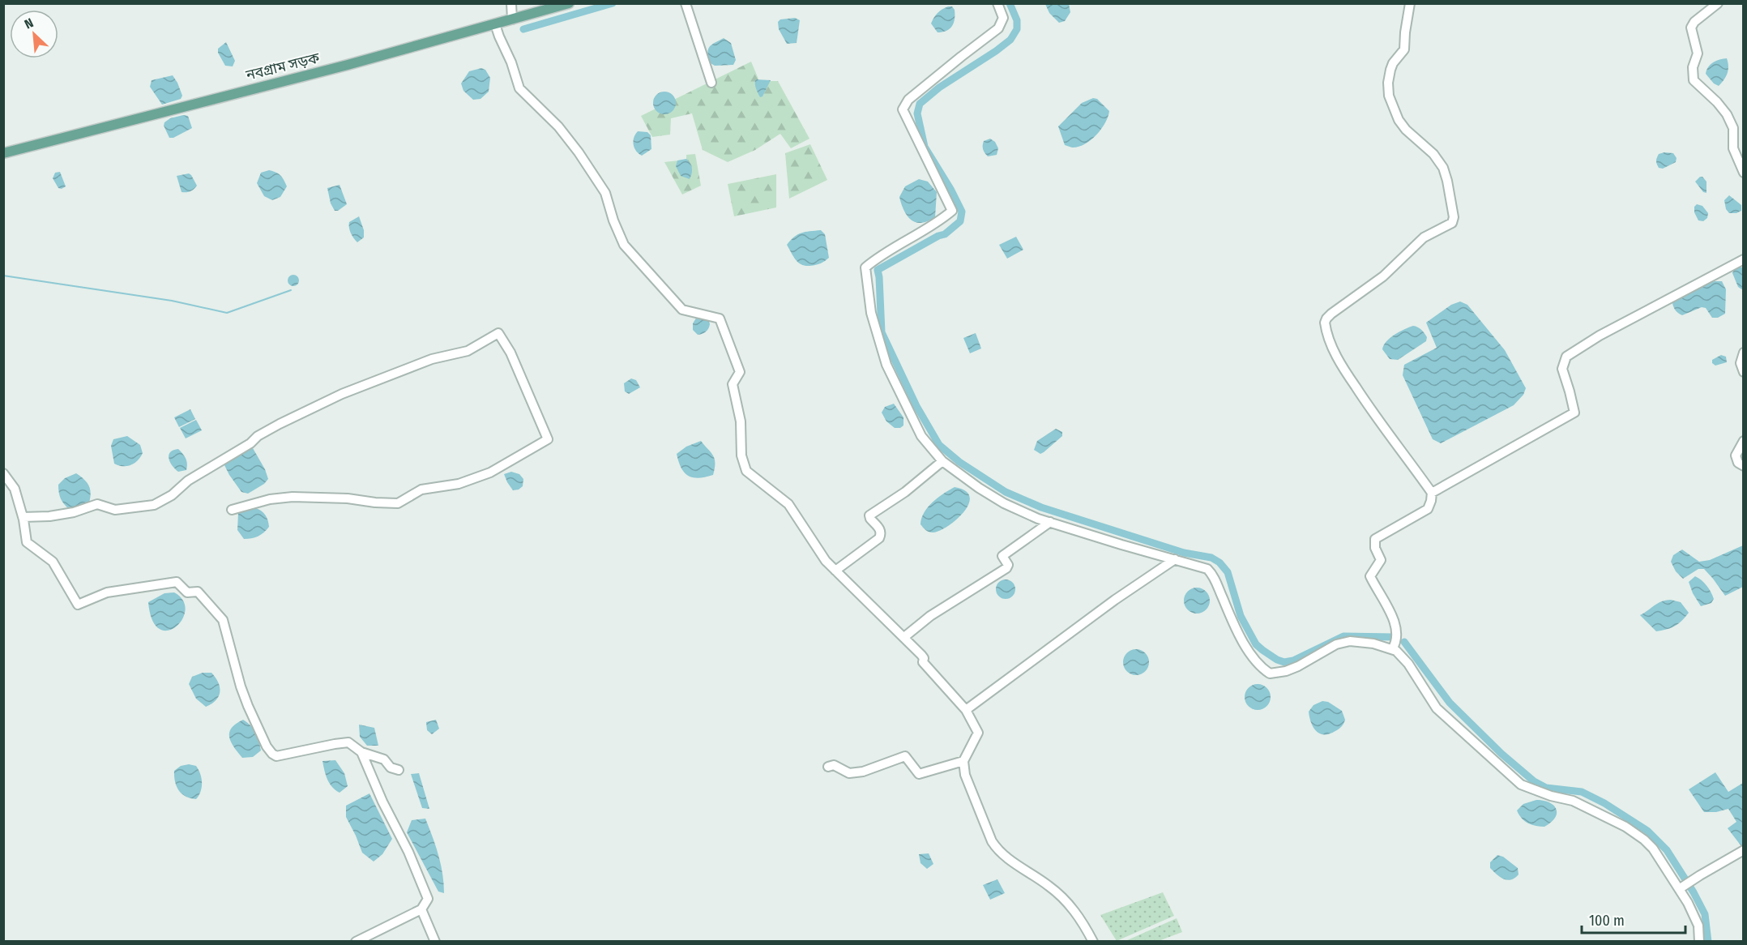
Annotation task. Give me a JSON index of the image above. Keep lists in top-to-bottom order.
{
  "streets": {
    "main road": ["নবগ্রাম সড়ক"]
  },
  "scale_bar": "100 m",
  "north": "top left"
}
